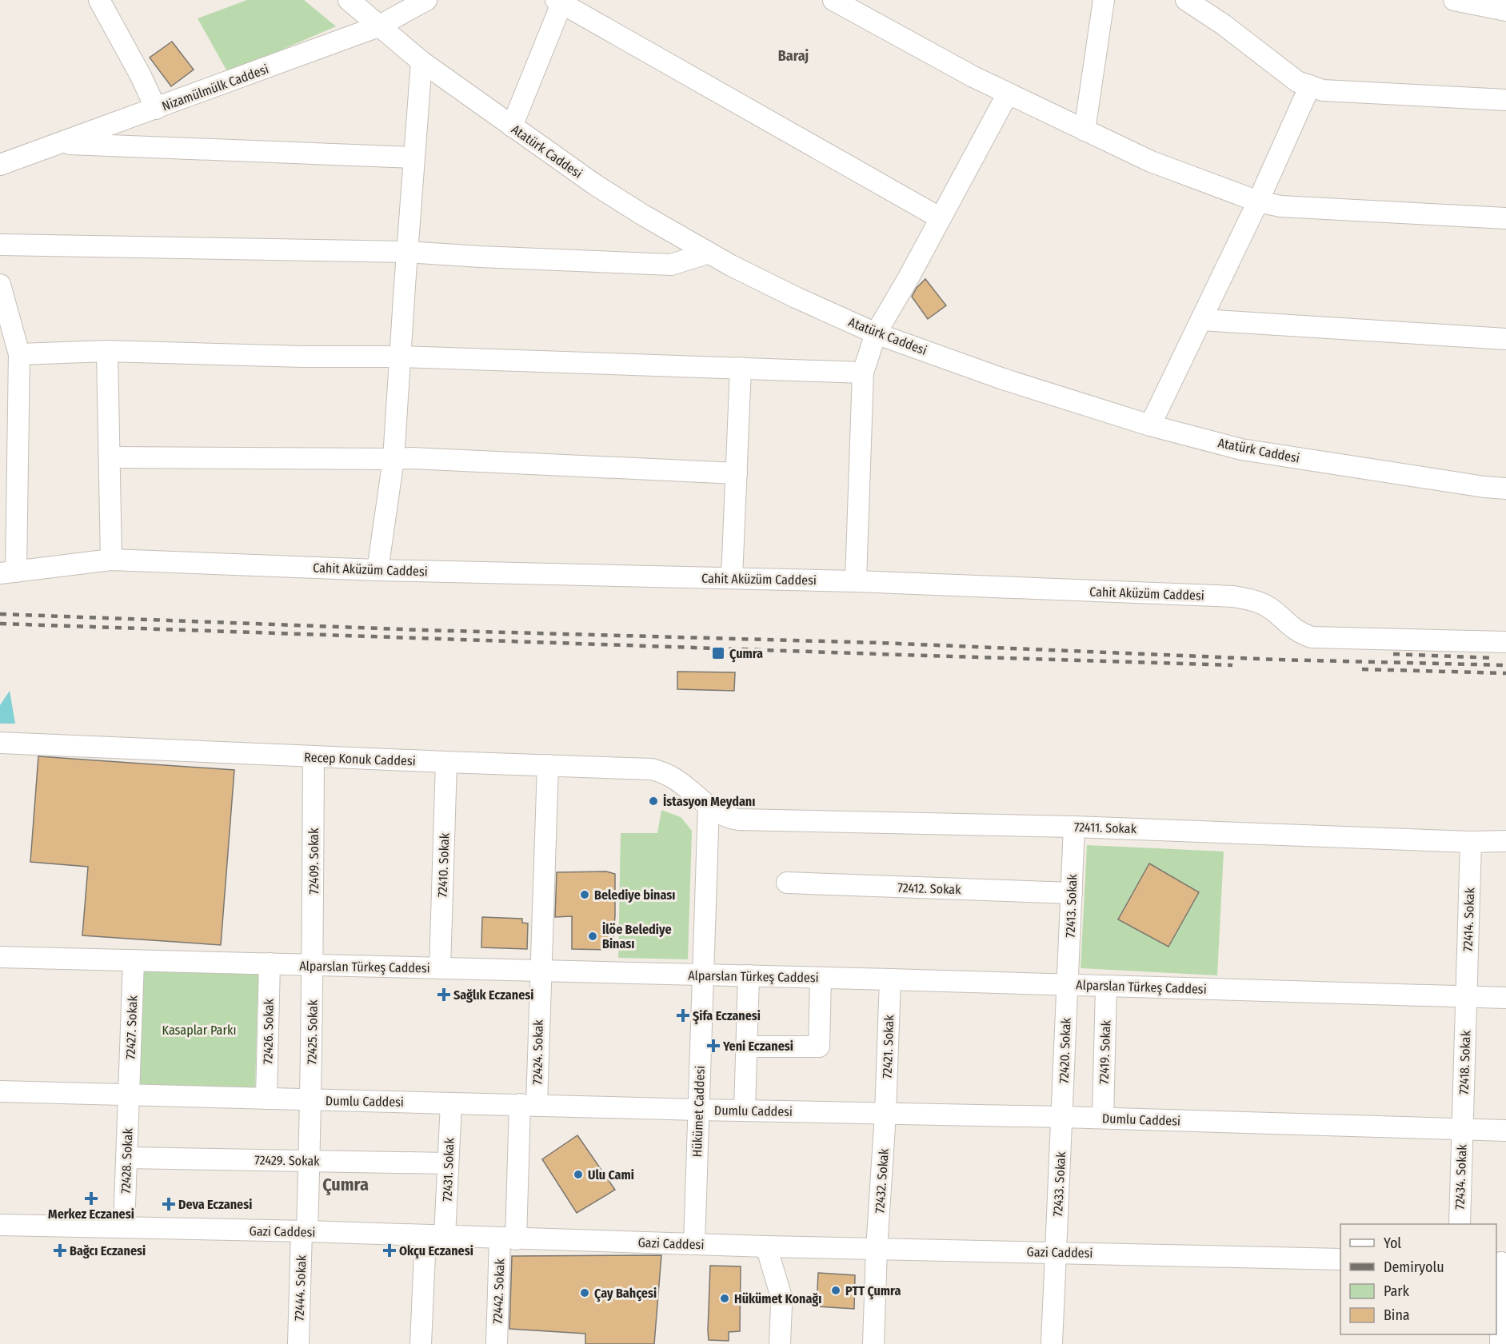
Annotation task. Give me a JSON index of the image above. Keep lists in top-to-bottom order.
{
  "streets": {
    "street": [
      "Nizamülmülk Caddesi",
      "Atatürk Caddesi",
      "Cahit Aküzüm Caddesi",
      "Recep Konuk Caddesi",
      "72411. Sokak",
      "72409. Sokak",
      "72410. Sokak",
      "72412. Sokak",
      "72413. Sokak",
      "72414. Sokak",
      "Alparslan Türkeş Caddesi",
      "72427. Sokak",
      "72426. Sokak",
      "72425. Sokak",
      "72421. Sokak",
      "72420. Sokak",
      "72424. Sokak",
      "72419. Sokak",
      "72418. Sokak",
      "Dumlu Caddesi",
      "Hükümet Caddesi",
      "72429. Sokak",
      "72428. Sokak",
      "72431. Sokak",
      "72434. Sokak",
      "72432. Sokak",
      "72433. Sokak",
      "Gazi Caddesi",
      "72444. Sokak",
      "72442. Sokak"
    ]
  },
  "crossings": [
    ["Nizamülmülk Caddesi", "Atatürk Caddesi"],
    ["Recep Konuk Caddesi", "72411. Sokak"],
    ["Recep Konuk Caddesi", "72409. Sokak"],
    ["Recep Konuk Caddesi", "72410. Sokak"],
    ["Recep Konuk Caddesi", "72424. Sokak"],
    ["Recep Konuk Caddesi", "Hükümet Caddesi"],
    ["72411. Sokak", "72413. Sokak"],
    ["72411. Sokak", "72414. Sokak"],
    ["72411. Sokak", "Hükümet Caddesi"],
    ["72409. Sokak", "Alparslan Türkeş Caddesi"],
    ["72409. Sokak", "72425. Sokak"],
    ["72410. Sokak", "Alparslan Türkeş Caddesi"],
    ["72412. Sokak", "72413. Sokak"],
    ["72413. Sokak", "Alparslan Türkeş Caddesi"],
    ["72413. Sokak", "72420. Sokak"],
    ["72414. Sokak", "Alparslan Türkeş Caddesi"],
    ["72414. Sokak", "72418. Sokak"],
    ["Alparslan Türkeş Caddesi", "72427. Sokak"],
    ["Alparslan Türkeş Caddesi", "72426. Sokak"],
    ["Alparslan Türkeş Caddesi", "72425. Sokak"],
    ["Alparslan Türkeş Caddesi", "72421. Sokak"],
    ["Alparslan Türkeş Caddesi", "72420. Sokak"],
    ["Alparslan Türkeş Caddesi", "72424. Sokak"],
    ["Alparslan Türkeş Caddesi", "72419. Sokak"],
    ["Alparslan Türkeş Caddesi", "72418. Sokak"],
    ["Alparslan Türkeş Caddesi", "Hükümet Caddesi"],
    ["72427. Sokak", "Dumlu Caddesi"],
    ["72427. Sokak", "72428. Sokak"],
    ["72426. Sokak", "Dumlu Caddesi"],
    ["72425. Sokak", "Dumlu Caddesi"],
    ["72425. Sokak", "72429. Sokak"],
    ["72425. Sokak", "72444. Sokak"],
    ["72421. Sokak", "Dumlu Caddesi"],
    ["72421. Sokak", "72432. Sokak"],
    ["72420. Sokak", "Dumlu Caddesi"],
    ["72420. Sokak", "72433. Sokak"],
    ["72424. Sokak", "Dumlu Caddesi"],
    ["72424. Sokak", "Gazi Caddesi"],
    ["72424. Sokak", "72442. Sokak"],
    ["72419. Sokak", "Dumlu Caddesi"],
    ["72418. Sokak", "Dumlu Caddesi"],
    ["72418. Sokak", "72434. Sokak"],
    ["Dumlu Caddesi", "Hükümet Caddesi"],
    ["Dumlu Caddesi", "72428. Sokak"],
    ["Dumlu Caddesi", "72431. Sokak"],
    ["Dumlu Caddesi", "72434. Sokak"],
    ["Dumlu Caddesi", "72432. Sokak"],
    ["Dumlu Caddesi", "72433. Sokak"],
    ["Hükümet Caddesi", "Gazi Caddesi"],
    ["72429. Sokak", "72428. Sokak"],
    ["72429. Sokak", "72431. Sokak"],
    ["72429. Sokak", "72444. Sokak"],
    ["72428. Sokak", "Gazi Caddesi"],
    ["72431. Sokak", "Gazi Caddesi"],
    ["72432. Sokak", "Gazi Caddesi"],
    ["72433. Sokak", "Gazi Caddesi"],
    ["Gazi Caddesi", "72444. Sokak"],
    ["Gazi Caddesi", "72442. Sokak"]
  ],
  "districts": ["Baraj", "Çumra"],
  "parks": ["Kasaplar Parkı"],
  "places": {
    "transit": ["Çumra"],
    "other": [
      "İstasyon Meydanı",
      "Belediye binası",
      "İlöe Belediye Binası",
      "Ulu Cami",
      "PTT Çumra",
      "Çay Bahçesi",
      "Hükümet Konağı"
    ],
    "health": [
      "Sağlık Eczanesi",
      "Şifa Eczanesi",
      "Yeni Eczanesi",
      "Merkez Eczanesi",
      "Deva Eczanesi",
      "Bağcı Eczanesi",
      "Okçu Eczanesi"
    ]
  },
  "legend": [
    "Yol",
    "Demiryolu",
    "Park",
    "Bina"
  ]
}
